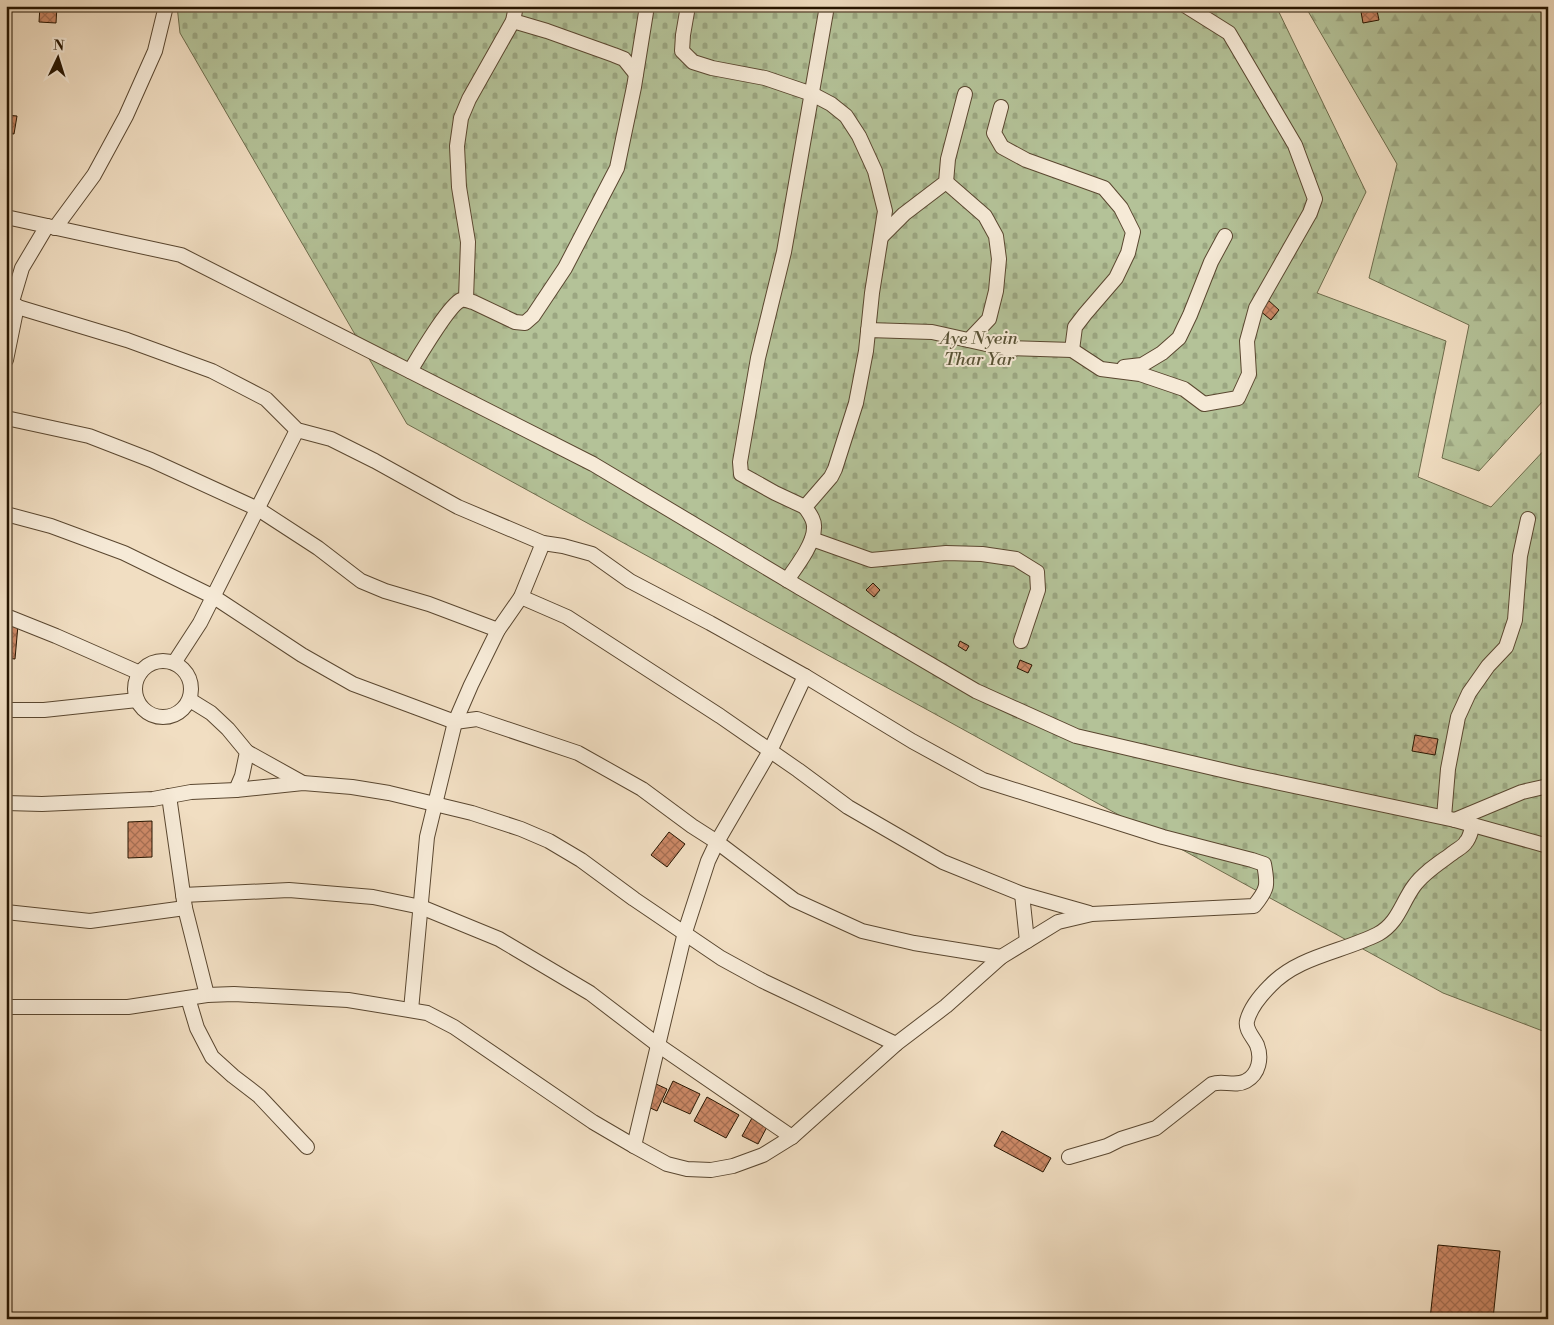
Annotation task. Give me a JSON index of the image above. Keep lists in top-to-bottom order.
{
  "parks": ["Aye Nyein Thar Yar"],
  "north": "top"
}
